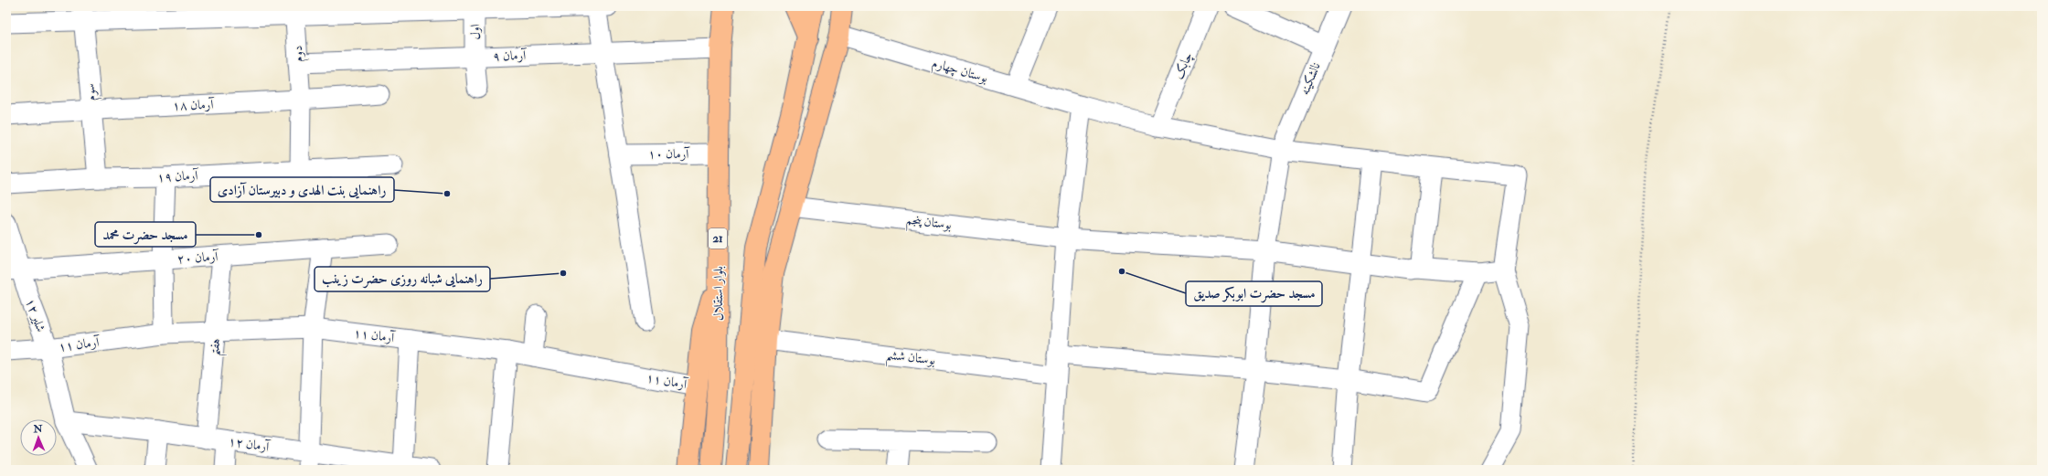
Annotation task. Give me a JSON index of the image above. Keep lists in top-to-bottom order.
{
  "streets": {
    "main road": ["21", "بلوار استقلال"],
    "street": [
      "اول",
      "دوم",
      "آرمان ۹",
      "چابک",
      "بوستان چهارم",
      "نالشکینه",
      "سوم",
      "آرمان ۱۸",
      "آرمان ۱۰",
      "آرمان ۱۹",
      "بوستان پنجم",
      "آرمان ۲۰",
      "شلیر ۱۲",
      "آرمان ۱۱",
      "هفتم",
      "بوستان ششم",
      "آرمان ۱۲"
    ]
  },
  "crossings": [
    ["اول", "آرمان ۹"],
    ["دوم", "آرمان ۹"],
    ["دوم", "آرمان ۱۸"],
    ["دوم", "آرمان ۱۹"],
    ["آرمان ۹", "بلوار استقلال"],
    ["چابک", "بوستان چهارم"],
    ["بوستان چهارم", "نالشکینه"],
    ["بوستان چهارم", "بوستان پنجم"],
    ["نالشکینه", "بوستان پنجم"],
    ["سوم", "آرمان ۱۸"],
    ["سوم", "آرمان ۱۹"],
    ["آرمان ۱۰", "بلوار استقلال"],
    ["آرمان ۲۰", "شلیر ۱۲"],
    ["آرمان ۲۰", "هفتم"],
    ["شلیر ۱۲", "آرمان ۱۱"],
    ["شلیر ۱۲", "آرمان ۱۲"],
    ["آرمان ۱۱", "هفتم"],
    ["هفتم", "آرمان ۱۲"]
  ],
  "places": [
    "راهنمایی بنت الهدی و دبیرستان آزادی",
    "مسجد حضرت محمد",
    "مسجد حضرت ابوبکر صدیق",
    "راهنمایی شبانه روزی حضرت زینب"
  ],
  "north": "top"
}
